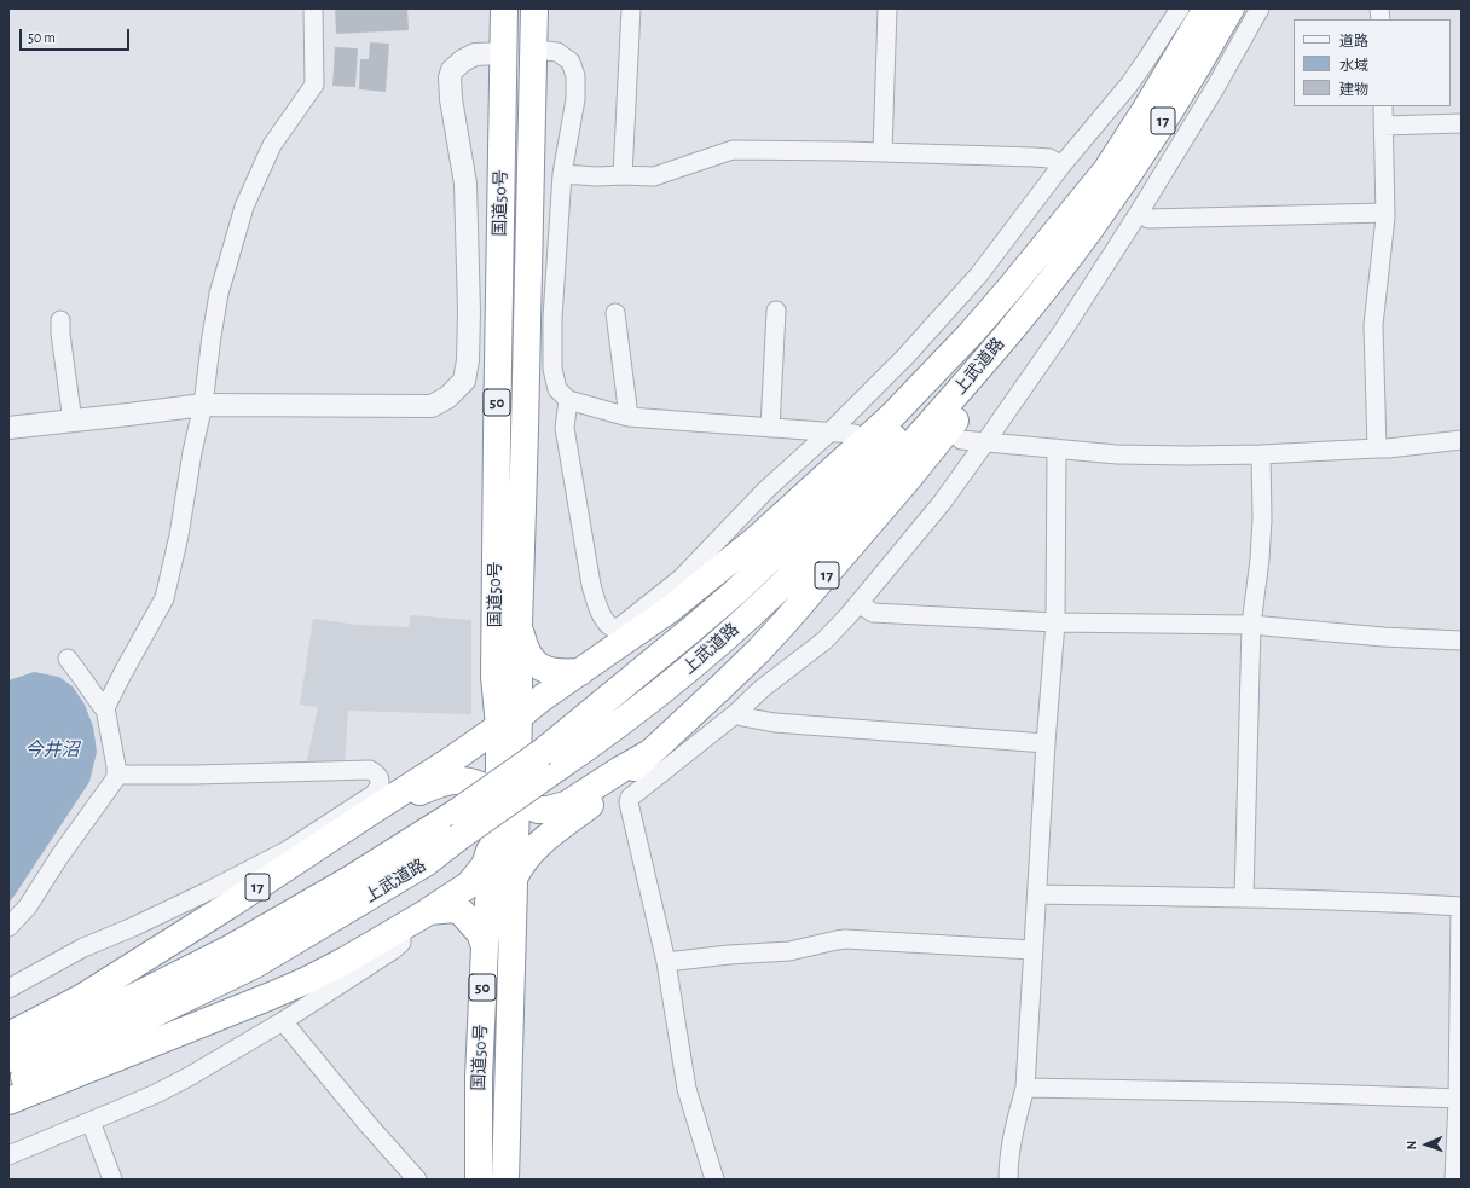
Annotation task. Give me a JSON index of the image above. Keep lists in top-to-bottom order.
{
  "streets": {
    "highway": [
      "17",
      "国道50号",
      "上武道路",
      "50"
    ]
  },
  "crossings": [
    ["17", "国道50号"],
    ["17", "上武道路"]
  ],
  "water": ["今井沼"],
  "legend": ["道路", "水域", "建物"],
  "scale_bar": "50 m",
  "north": "left"
}
